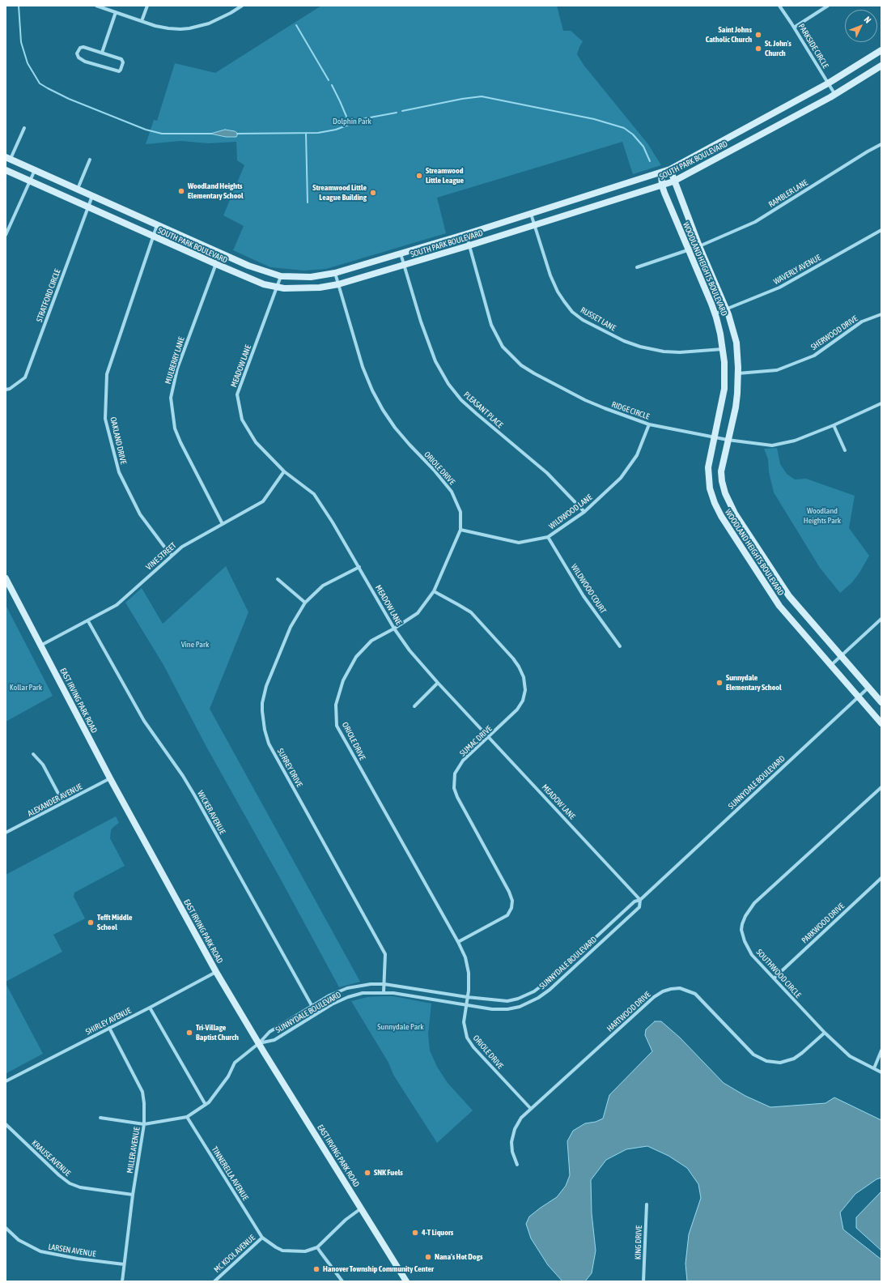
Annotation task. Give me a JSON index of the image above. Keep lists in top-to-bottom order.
{
  "streets": {
    "street": [
      "PARKSIDE CIRCLE",
      "SOUTH PARK BOULEVARD",
      "RAMBLER LANE",
      "WOODLAND HEIGHTS BOULEVARD",
      "WAVERLY AVENUE",
      "STRATFORD CIRCLE",
      "RUSSET LANE",
      "SHERWOOD DRIVE",
      "MULBERRY LANE",
      "MEADOW LANE",
      "PLEASANT PLACE",
      "RIDGE CIRCLE",
      "OAKLAND DRIVE",
      "ORIOLE DRIVE",
      "WILDWOOD LANE",
      "VINE STREET",
      "WILDWOOD COURT",
      "EAST IRVING PARK ROAD",
      "SUMAC DRIVE",
      "SURREY DRIVE",
      "SUNNYDALE BOULEVARD",
      "ALEXANDER AVENUE",
      "WICKER AVENUE",
      "PARKWOOD DRIVE",
      "SOUTHWOOD CIRCLE",
      "HARTWOOD DRIVE",
      "SHIRLEY AVENUE",
      "MILLER AVENUE",
      "KRAUSE AVENUE",
      "TINNERELLA AVENUE",
      "KING DRIVE",
      "LARSEN AVENUE",
      "MC KOOL AVENUE"
    ]
  },
  "crossings": [
    ["PARKSIDE CIRCLE", "SOUTH PARK BOULEVARD"],
    ["SOUTH PARK BOULEVARD", "WOODLAND HEIGHTS BOULEVARD"],
    ["SOUTH PARK BOULEVARD", "STRATFORD CIRCLE"],
    ["SOUTH PARK BOULEVARD", "RUSSET LANE"],
    ["SOUTH PARK BOULEVARD", "MULBERRY LANE"],
    ["SOUTH PARK BOULEVARD", "MEADOW LANE"],
    ["SOUTH PARK BOULEVARD", "PLEASANT PLACE"],
    ["SOUTH PARK BOULEVARD", "RIDGE CIRCLE"],
    ["SOUTH PARK BOULEVARD", "OAKLAND DRIVE"],
    ["SOUTH PARK BOULEVARD", "ORIOLE DRIVE"],
    ["RAMBLER LANE", "WOODLAND HEIGHTS BOULEVARD"],
    ["WOODLAND HEIGHTS BOULEVARD", "WAVERLY AVENUE"],
    ["WOODLAND HEIGHTS BOULEVARD", "RUSSET LANE"],
    ["WOODLAND HEIGHTS BOULEVARD", "SHERWOOD DRIVE"],
    ["WOODLAND HEIGHTS BOULEVARD", "RIDGE CIRCLE"],
    ["WOODLAND HEIGHTS BOULEVARD", "SUNNYDALE BOULEVARD"],
    ["MULBERRY LANE", "VINE STREET"],
    ["MEADOW LANE", "ORIOLE DRIVE"],
    ["MEADOW LANE", "VINE STREET"],
    ["MEADOW LANE", "SUMAC DRIVE"],
    ["MEADOW LANE", "SURREY DRIVE"],
    ["MEADOW LANE", "SUNNYDALE BOULEVARD"],
    ["PLEASANT PLACE", "WILDWOOD LANE"],
    ["RIDGE CIRCLE", "WILDWOOD LANE"],
    ["OAKLAND DRIVE", "VINE STREET"],
    ["ORIOLE DRIVE", "WILDWOOD LANE"],
    ["ORIOLE DRIVE", "SUMAC DRIVE"],
    ["ORIOLE DRIVE", "SUNNYDALE BOULEVARD"],
    ["ORIOLE DRIVE", "HARTWOOD DRIVE"],
    ["WILDWOOD LANE", "WILDWOOD COURT"],
    ["VINE STREET", "EAST IRVING PARK ROAD"],
    ["VINE STREET", "WICKER AVENUE"],
    ["EAST IRVING PARK ROAD", "SUNNYDALE BOULEVARD"],
    ["EAST IRVING PARK ROAD", "ALEXANDER AVENUE"],
    ["EAST IRVING PARK ROAD", "SHIRLEY AVENUE"],
    ["EAST IRVING PARK ROAD", "MC KOOL AVENUE"],
    ["SURREY DRIVE", "SUNNYDALE BOULEVARD"],
    ["SUNNYDALE BOULEVARD", "WICKER AVENUE"],
    ["PARKWOOD DRIVE", "SOUTHWOOD CIRCLE"],
    ["SOUTHWOOD CIRCLE", "HARTWOOD DRIVE"],
    ["SHIRLEY AVENUE", "MILLER AVENUE"],
    ["MILLER AVENUE", "KRAUSE AVENUE"],
    ["MILLER AVENUE", "LARSEN AVENUE"],
    ["TINNERELLA AVENUE", "MC KOOL AVENUE"]
  ],
  "parks": [
    "Dolphin Park",
    "Woodland Heights Park",
    "Vine Park",
    "Kollar Park",
    "Sunnydale Park"
  ],
  "places": [
    "Saint Johns Catholic Church",
    "St. John's Church",
    "Streamwood Little League",
    "Woodland Heights Elementary School",
    "Streamwood Little League Building",
    "Sunnydale Elementary School",
    "Tefft Middle School",
    "Tri-Village Baptist Church",
    "SNK Fuels",
    "4-T Liquors",
    "Nana's Hot Dogs",
    "Hanover Township Community Center"
  ],
  "north": "top right"
}
